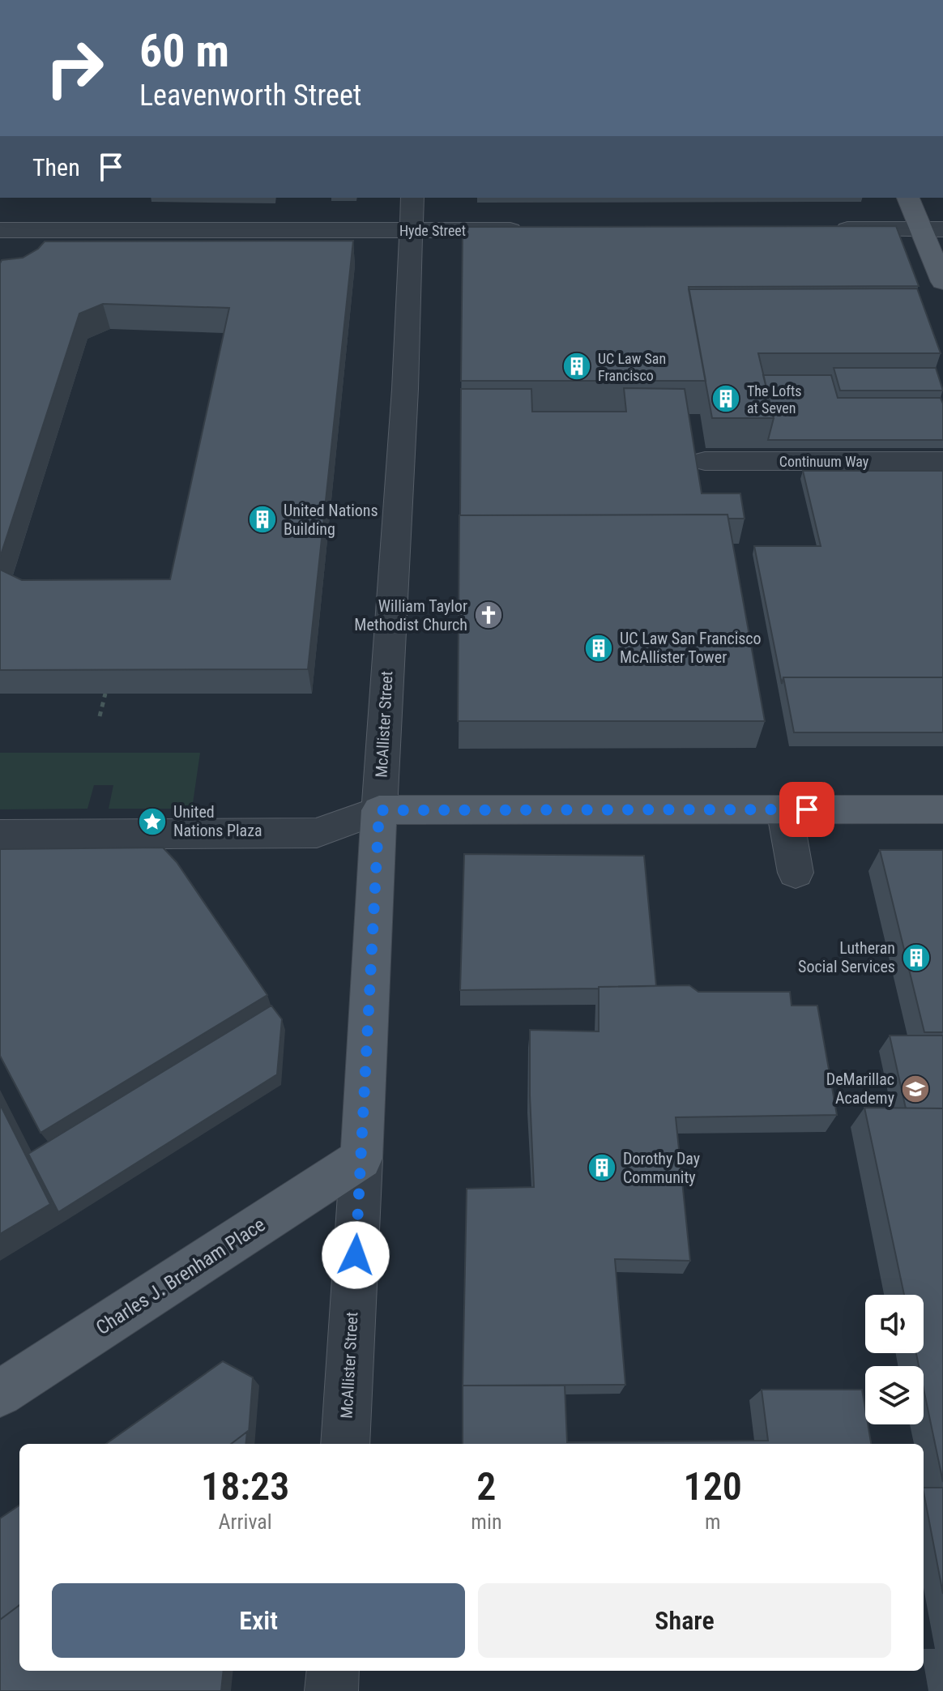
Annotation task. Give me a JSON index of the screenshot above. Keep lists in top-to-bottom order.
{
  "streets": {
    "main road": ["McAllister Street", "Charles J. Brenham Place"],
    "street": ["Hyde Street", "Continuum Way"]
  },
  "crossings": [
    ["Hyde Street", "McAllister Street"],
    ["McAllister Street", "Charles J. Brenham Place"]
  ],
  "places": {
    "building": [
      "UC Law San Francisco",
      "The Lofts at Seven",
      "United Nations Building",
      "UC Law San Francisco McAllister Tower",
      "Lutheran Social Services",
      "Dorothy Day Community"
    ],
    "church": ["William Taylor Methodist Church"],
    "place": ["United Nations Plaza"],
    "school or university": ["DeMarillac Academy"]
  },
  "page": {
    "turn": ["60 m", "Leavenworth Street"],
    "then": "Then",
    "eta": [
      "18:23",
      "Arrival",
      "2",
      "min",
      "120",
      "m"
    ],
    "buttons": ["Exit", "Share"]
  }
}
